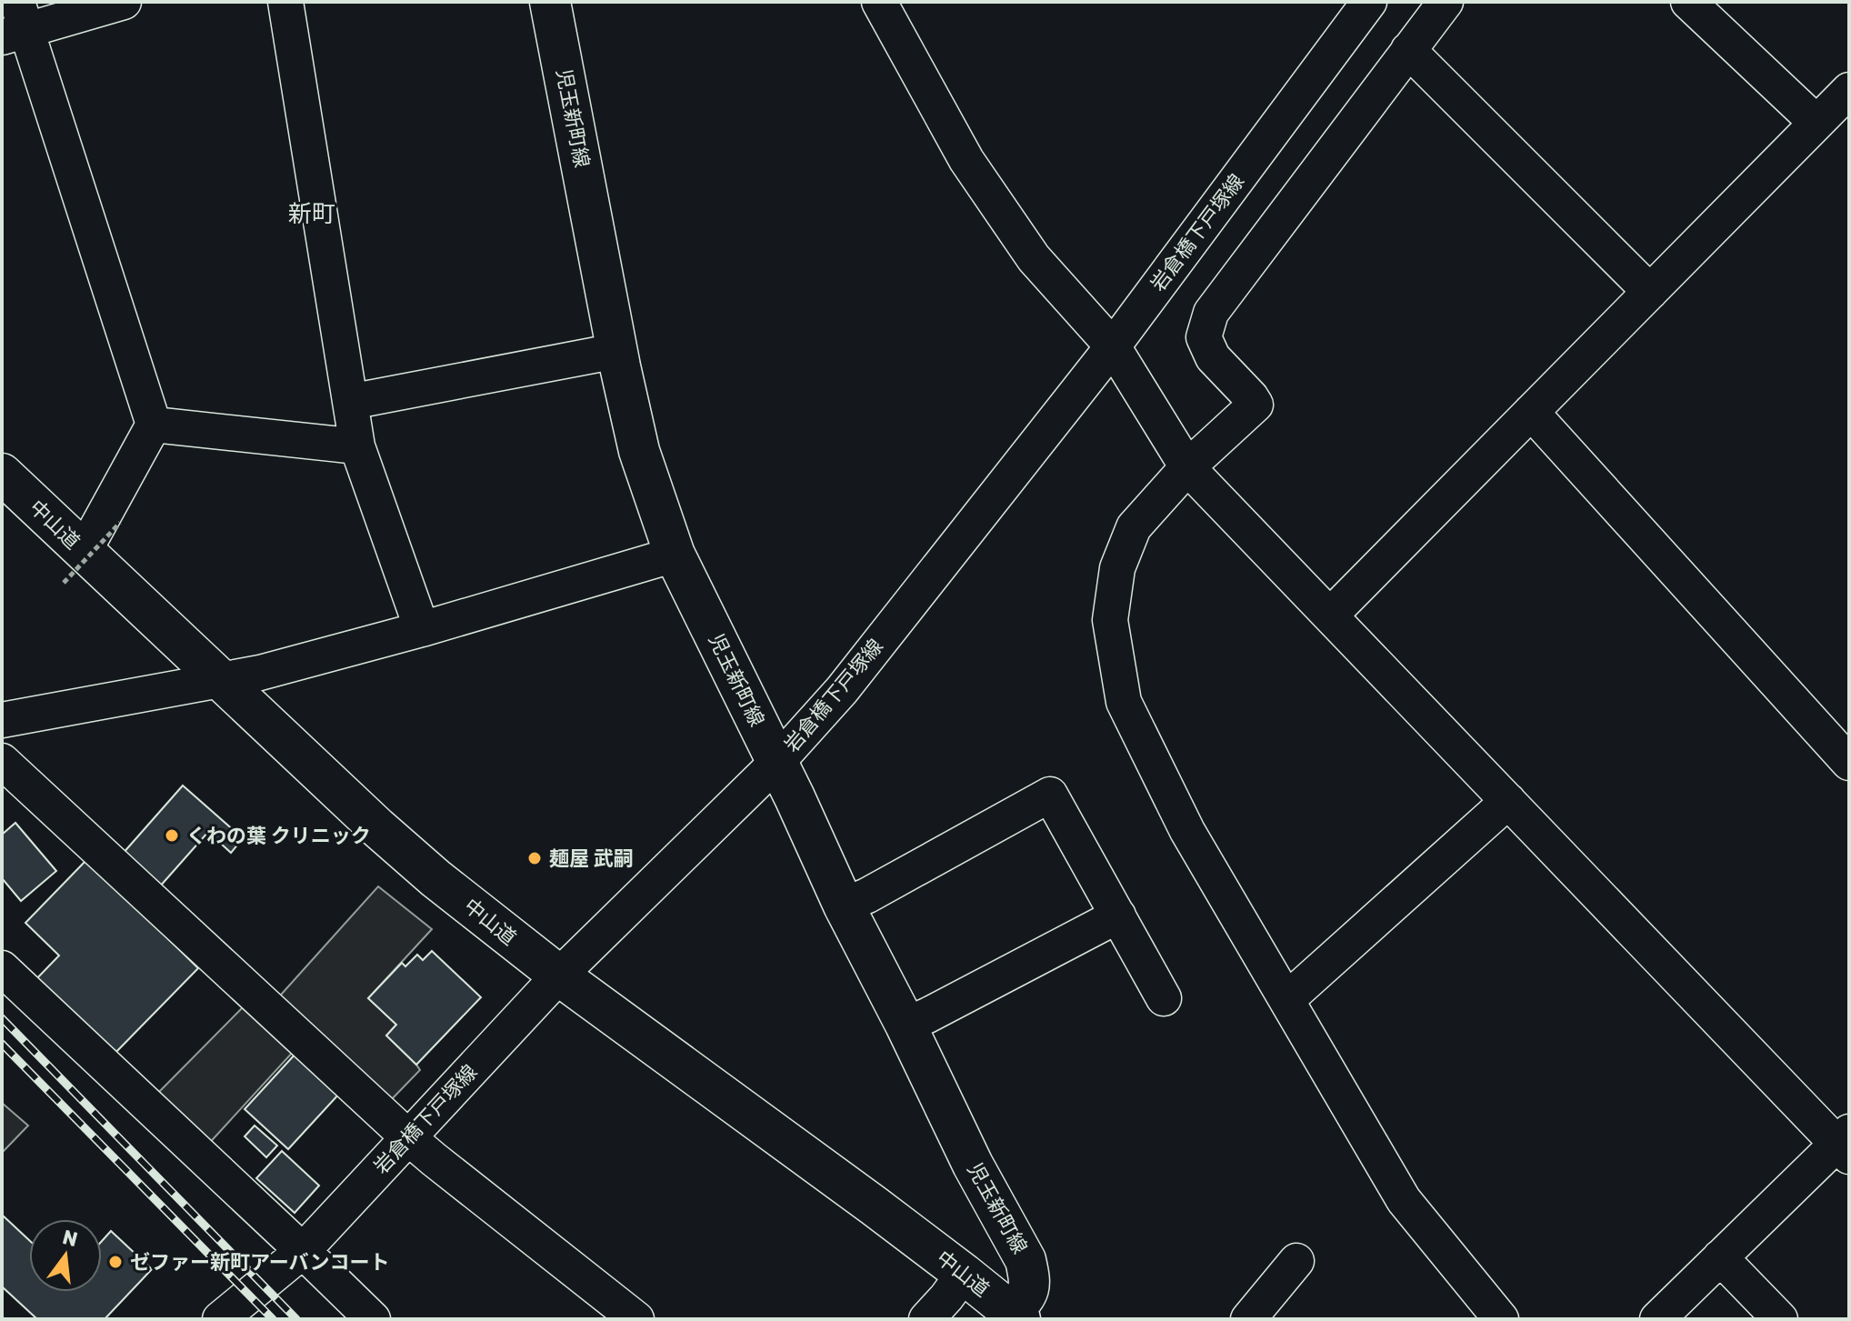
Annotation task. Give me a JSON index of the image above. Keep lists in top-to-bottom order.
{
  "streets": {
    "main road": ["児玉新町線", "中山道"],
    "street": ["岩倉橋下戸塚線"]
  },
  "crossings": [
    ["児玉新町線", "岩倉橋下戸塚線"],
    ["児玉新町線", "中山道"],
    ["岩倉橋下戸塚線", "中山道"]
  ],
  "districts": ["新町"],
  "places": ["くわの葉 クリニック", "麺屋 武嗣", "ゼファー新町アーバンコート"],
  "north": "top"
}
